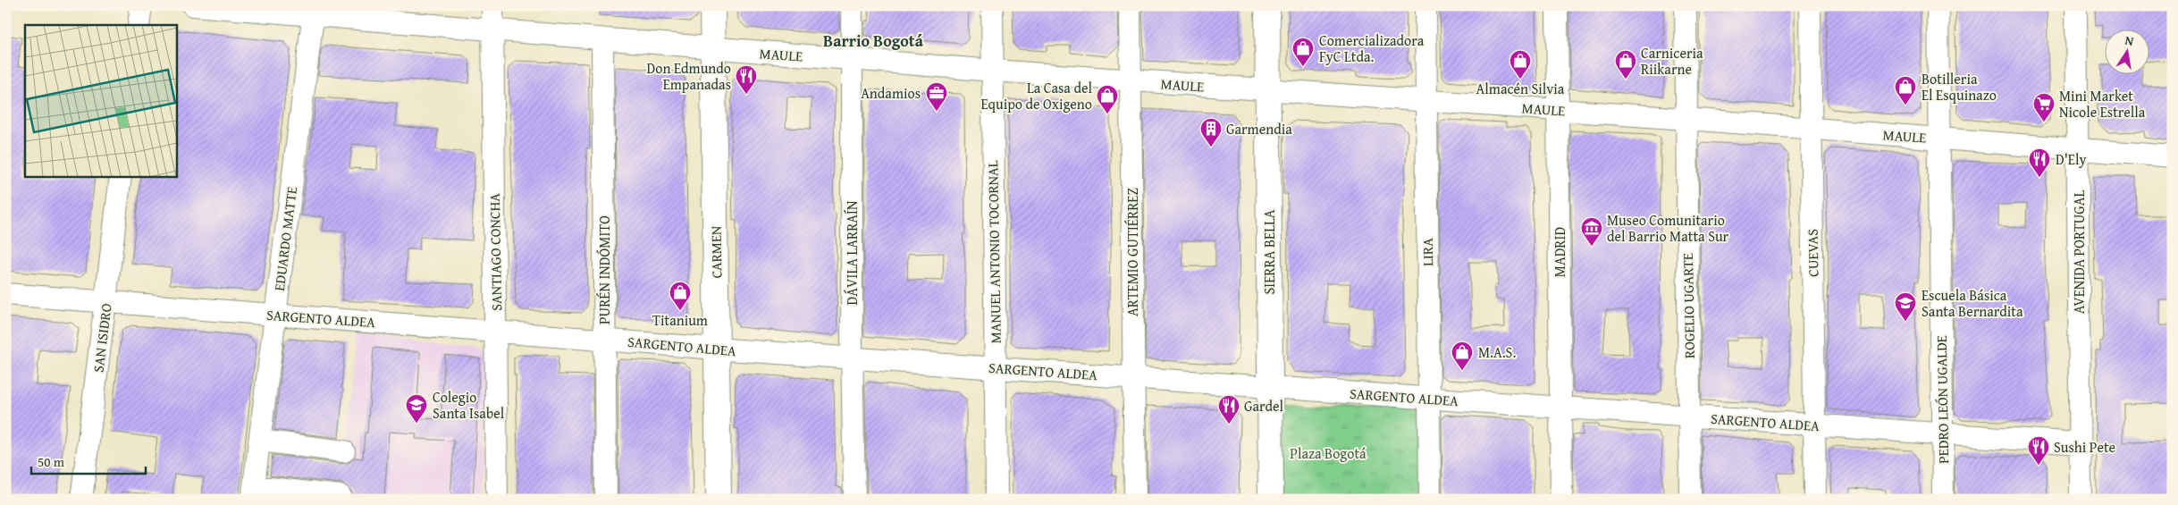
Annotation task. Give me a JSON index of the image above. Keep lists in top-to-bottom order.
{
  "streets": {
    "main road": ["CARMEN", "SIERRA BELLA"],
    "street": [
      "MAULE",
      "EDUARDO MATTE",
      "SANTIAGO CONCHA",
      "MANUEL ANTONIO TOCORNAL",
      "ARTEMIO GUTIÉRREZ",
      "LIRA",
      "MADRID",
      "AVENIDA PORTUGAL",
      "DÁVILA LARRAÍN",
      "CUEVAS",
      "PURÉN INDÓMITO",
      "ROGELIO UGARTE",
      "SARGENTO ALDEA",
      "SAN ISIDRO",
      "PEDRO LEÓN UGALDE"
    ]
  },
  "crossings": [
    ["MAULE", "EDUARDO MATTE"],
    ["MAULE", "SANTIAGO CONCHA"],
    ["MAULE", "CARMEN"],
    ["MAULE", "MANUEL ANTONIO TOCORNAL"],
    ["MAULE", "ARTEMIO GUTIÉRREZ"],
    ["MAULE", "SIERRA BELLA"],
    ["MAULE", "LIRA"],
    ["MAULE", "MADRID"],
    ["MAULE", "AVENIDA PORTUGAL"],
    ["MAULE", "DÁVILA LARRAÍN"],
    ["MAULE", "CUEVAS"],
    ["MAULE", "PURÉN INDÓMITO"],
    ["MAULE", "ROGELIO UGARTE"],
    ["MAULE", "PEDRO LEÓN UGALDE"],
    ["EDUARDO MATTE", "SARGENTO ALDEA"],
    ["SANTIAGO CONCHA", "SARGENTO ALDEA"],
    ["CARMEN", "SARGENTO ALDEA"],
    ["MANUEL ANTONIO TOCORNAL", "SARGENTO ALDEA"],
    ["ARTEMIO GUTIÉRREZ", "SARGENTO ALDEA"],
    ["SIERRA BELLA", "SARGENTO ALDEA"],
    ["LIRA", "SARGENTO ALDEA"],
    ["MADRID", "SARGENTO ALDEA"],
    ["AVENIDA PORTUGAL", "SARGENTO ALDEA"],
    ["DÁVILA LARRAÍN", "SARGENTO ALDEA"],
    ["CUEVAS", "SARGENTO ALDEA"],
    ["PURÉN INDÓMITO", "SARGENTO ALDEA"],
    ["ROGELIO UGARTE", "SARGENTO ALDEA"],
    ["SARGENTO ALDEA", "SAN ISIDRO"],
    ["SARGENTO ALDEA", "PEDRO LEÓN UGALDE"]
  ],
  "districts": ["Barrio Bogotá"],
  "parks": ["Plaza Bogotá"],
  "places": {
    "shop": [
      "Comercializadora FyC Ltda.",
      "Almacén Silvia",
      "Carniceria Riikarne",
      "Botilleria El Esquinazo",
      "La Casa del Equipo de Oxigeno",
      "Titanium",
      "M.A.S."
    ],
    "restaurant": [
      "Don Edmundo Empanadas",
      "D'Ely",
      "Gardel",
      "Sushi Pete"
    ],
    "office": ["Andamios"],
    "supermarket": ["Mini Market Nicole Estrella"],
    "building": ["Garmendia"],
    "museum": ["Museo Comunitario del Barrio Matta Sur"],
    "school or university": ["Escuela Básica Santa Bernardita", "Colegio Santa Isabel"]
  },
  "scale_bar": "50 m",
  "north": "top"
}
